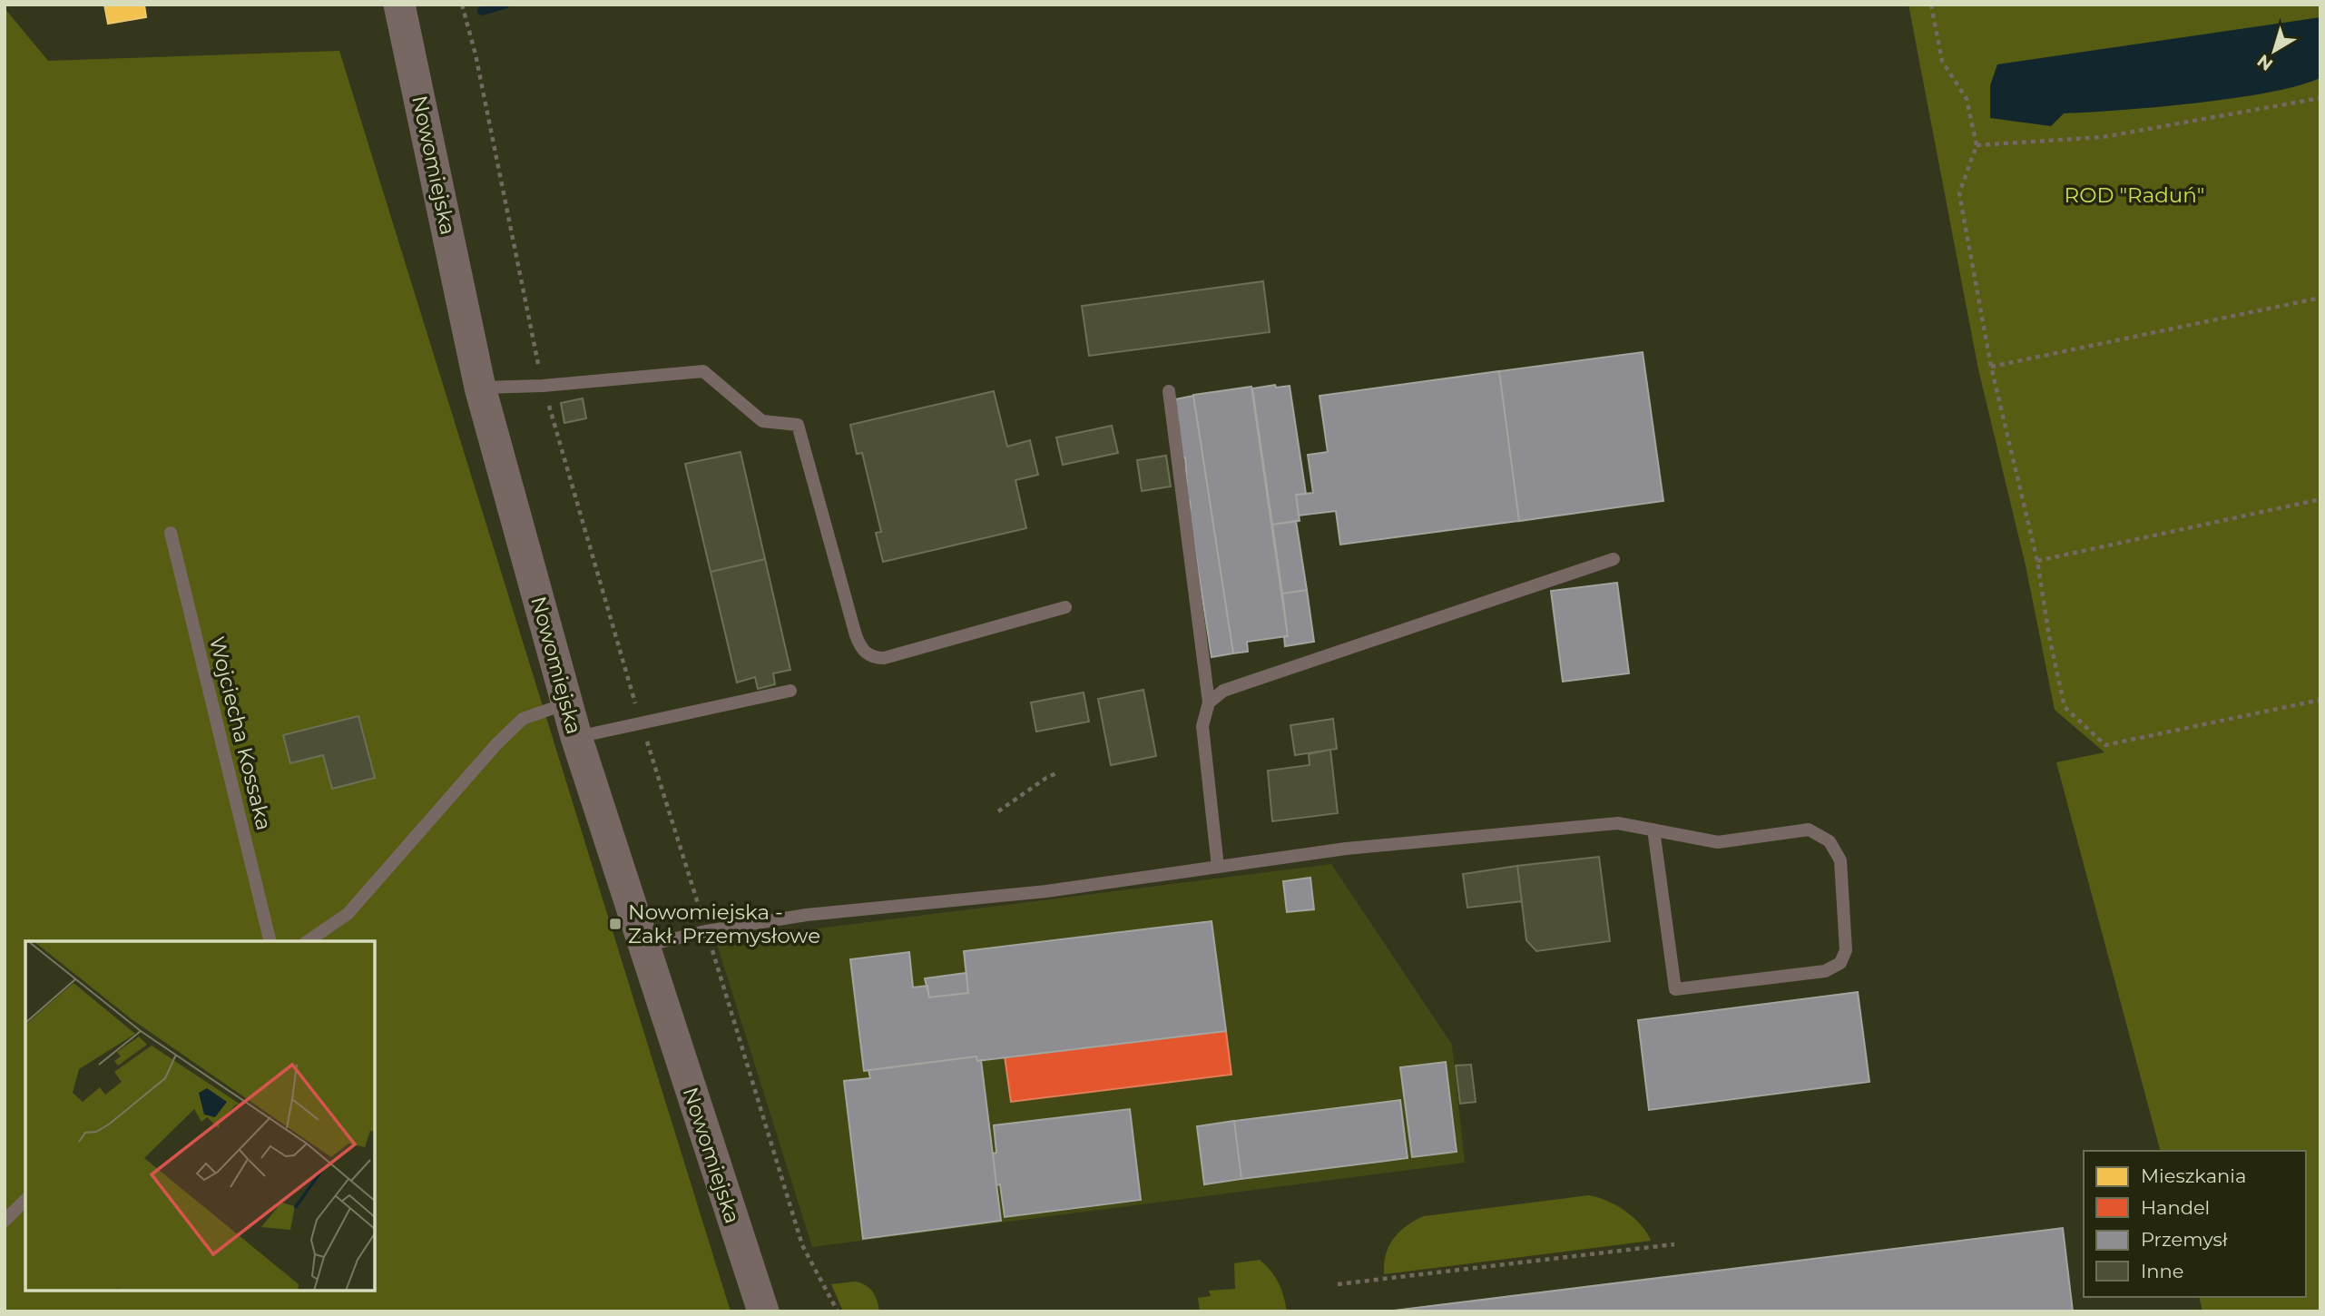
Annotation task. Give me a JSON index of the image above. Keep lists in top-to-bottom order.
{
  "streets": {
    "street": ["Nowomiejska"],
    "lane": ["Wojciecha Kossaka"]
  },
  "parks": ["ROD \"Raduń\""],
  "places": {
    "transit": ["Nowomiejska - Zakł. Przemysłowe"]
  },
  "legend": [
    "Mieszkania",
    "Handel",
    "Przemysł",
    "Inne"
  ],
  "north": "bottom left"
}
